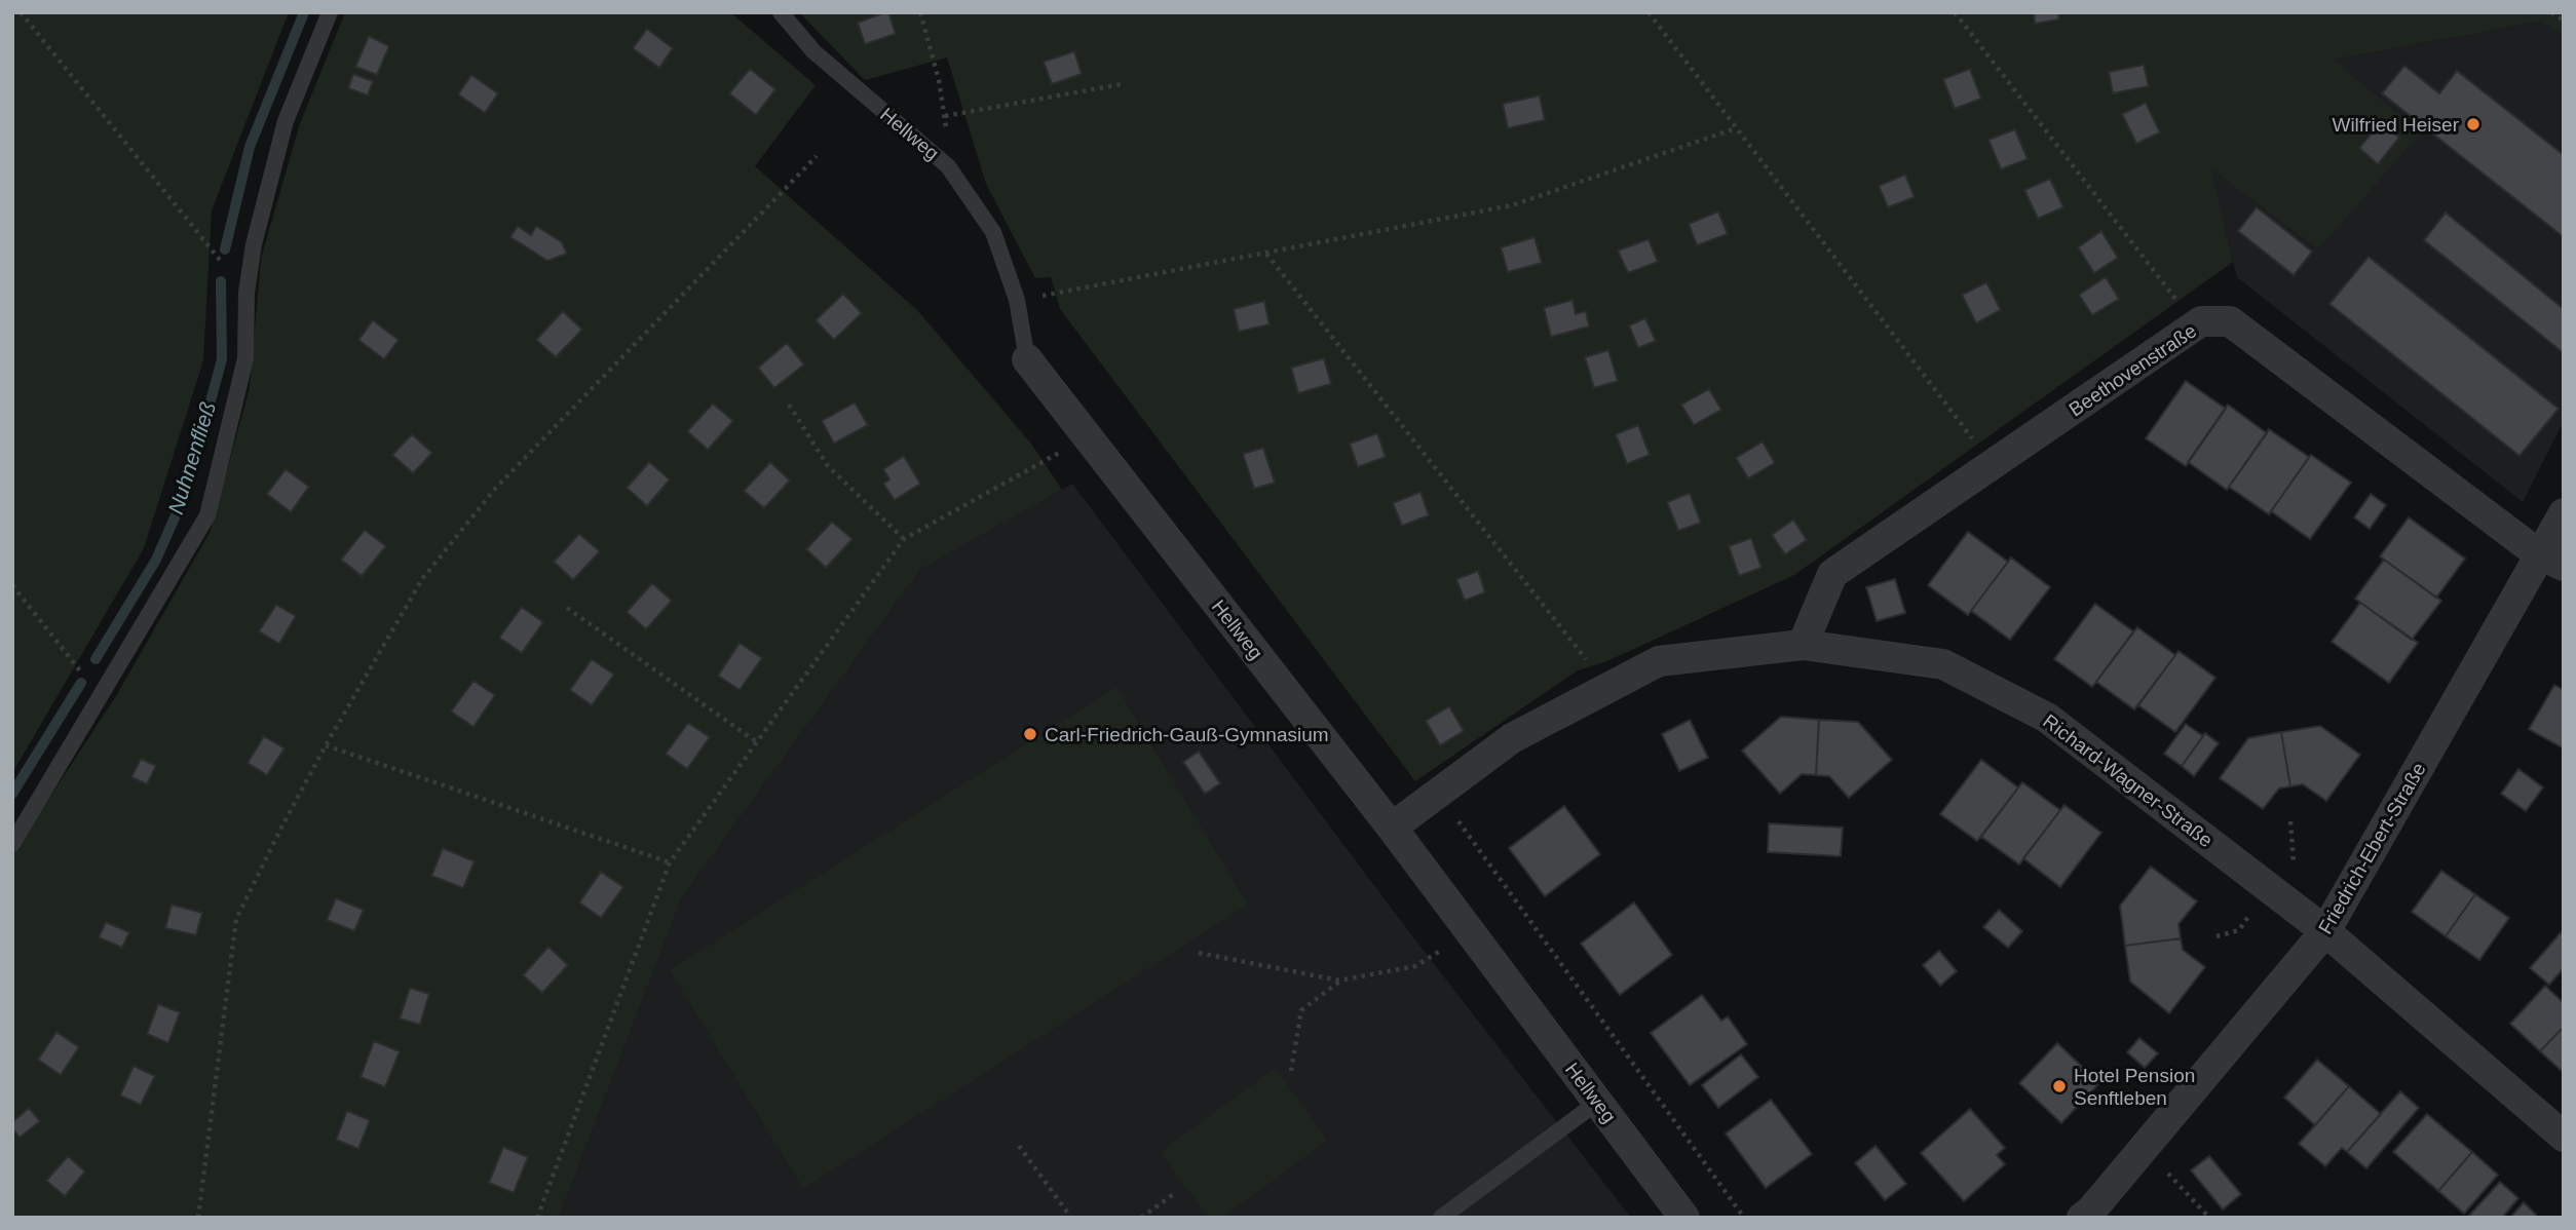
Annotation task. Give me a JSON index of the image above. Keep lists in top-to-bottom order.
{
  "streets": {
    "street": [
      "Hellweg",
      "Beethovenstraße",
      "Richard-Wagner-Straße",
      "Friedrich-Ebert-Straße"
    ]
  },
  "crossings": [
    ["Hellweg", "Richard-Wagner-Straße"],
    ["Beethovenstraße", "Richard-Wagner-Straße"],
    ["Beethovenstraße", "Friedrich-Ebert-Straße"],
    ["Richard-Wagner-Straße", "Friedrich-Ebert-Straße"]
  ],
  "water": ["Nuhnenfließ"],
  "places": ["Wilfried Heiser", "Carl-Friedrich-Gauß-Gymnasium", "Hotel Pension Senftleben"]
}
